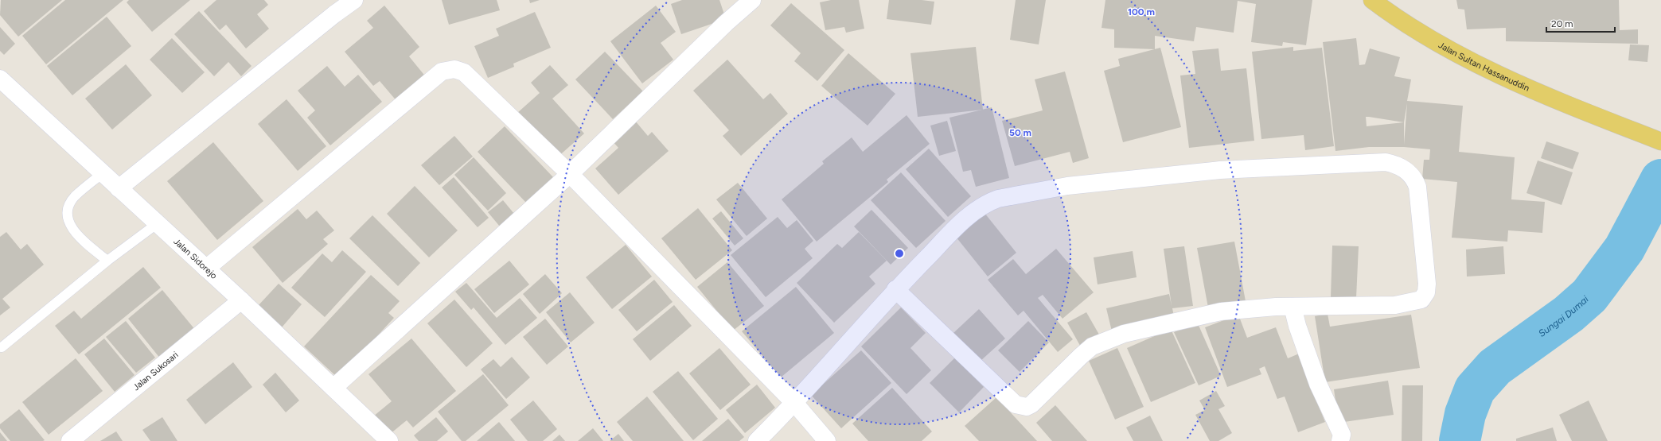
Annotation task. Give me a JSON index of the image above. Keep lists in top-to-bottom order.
{
  "streets": {
    "main road": ["Jalan Sultan Hassanuddin"],
    "street": ["Jalan Sidorejo", "Jalan Sukosari"]
  },
  "crossings": [
    ["Jalan Sidorejo", "Jalan Sukosari"]
  ],
  "water": ["Sungai Dumai"],
  "scale_bar": "20 m",
  "rings": ["100 m", "50 m"]
}
